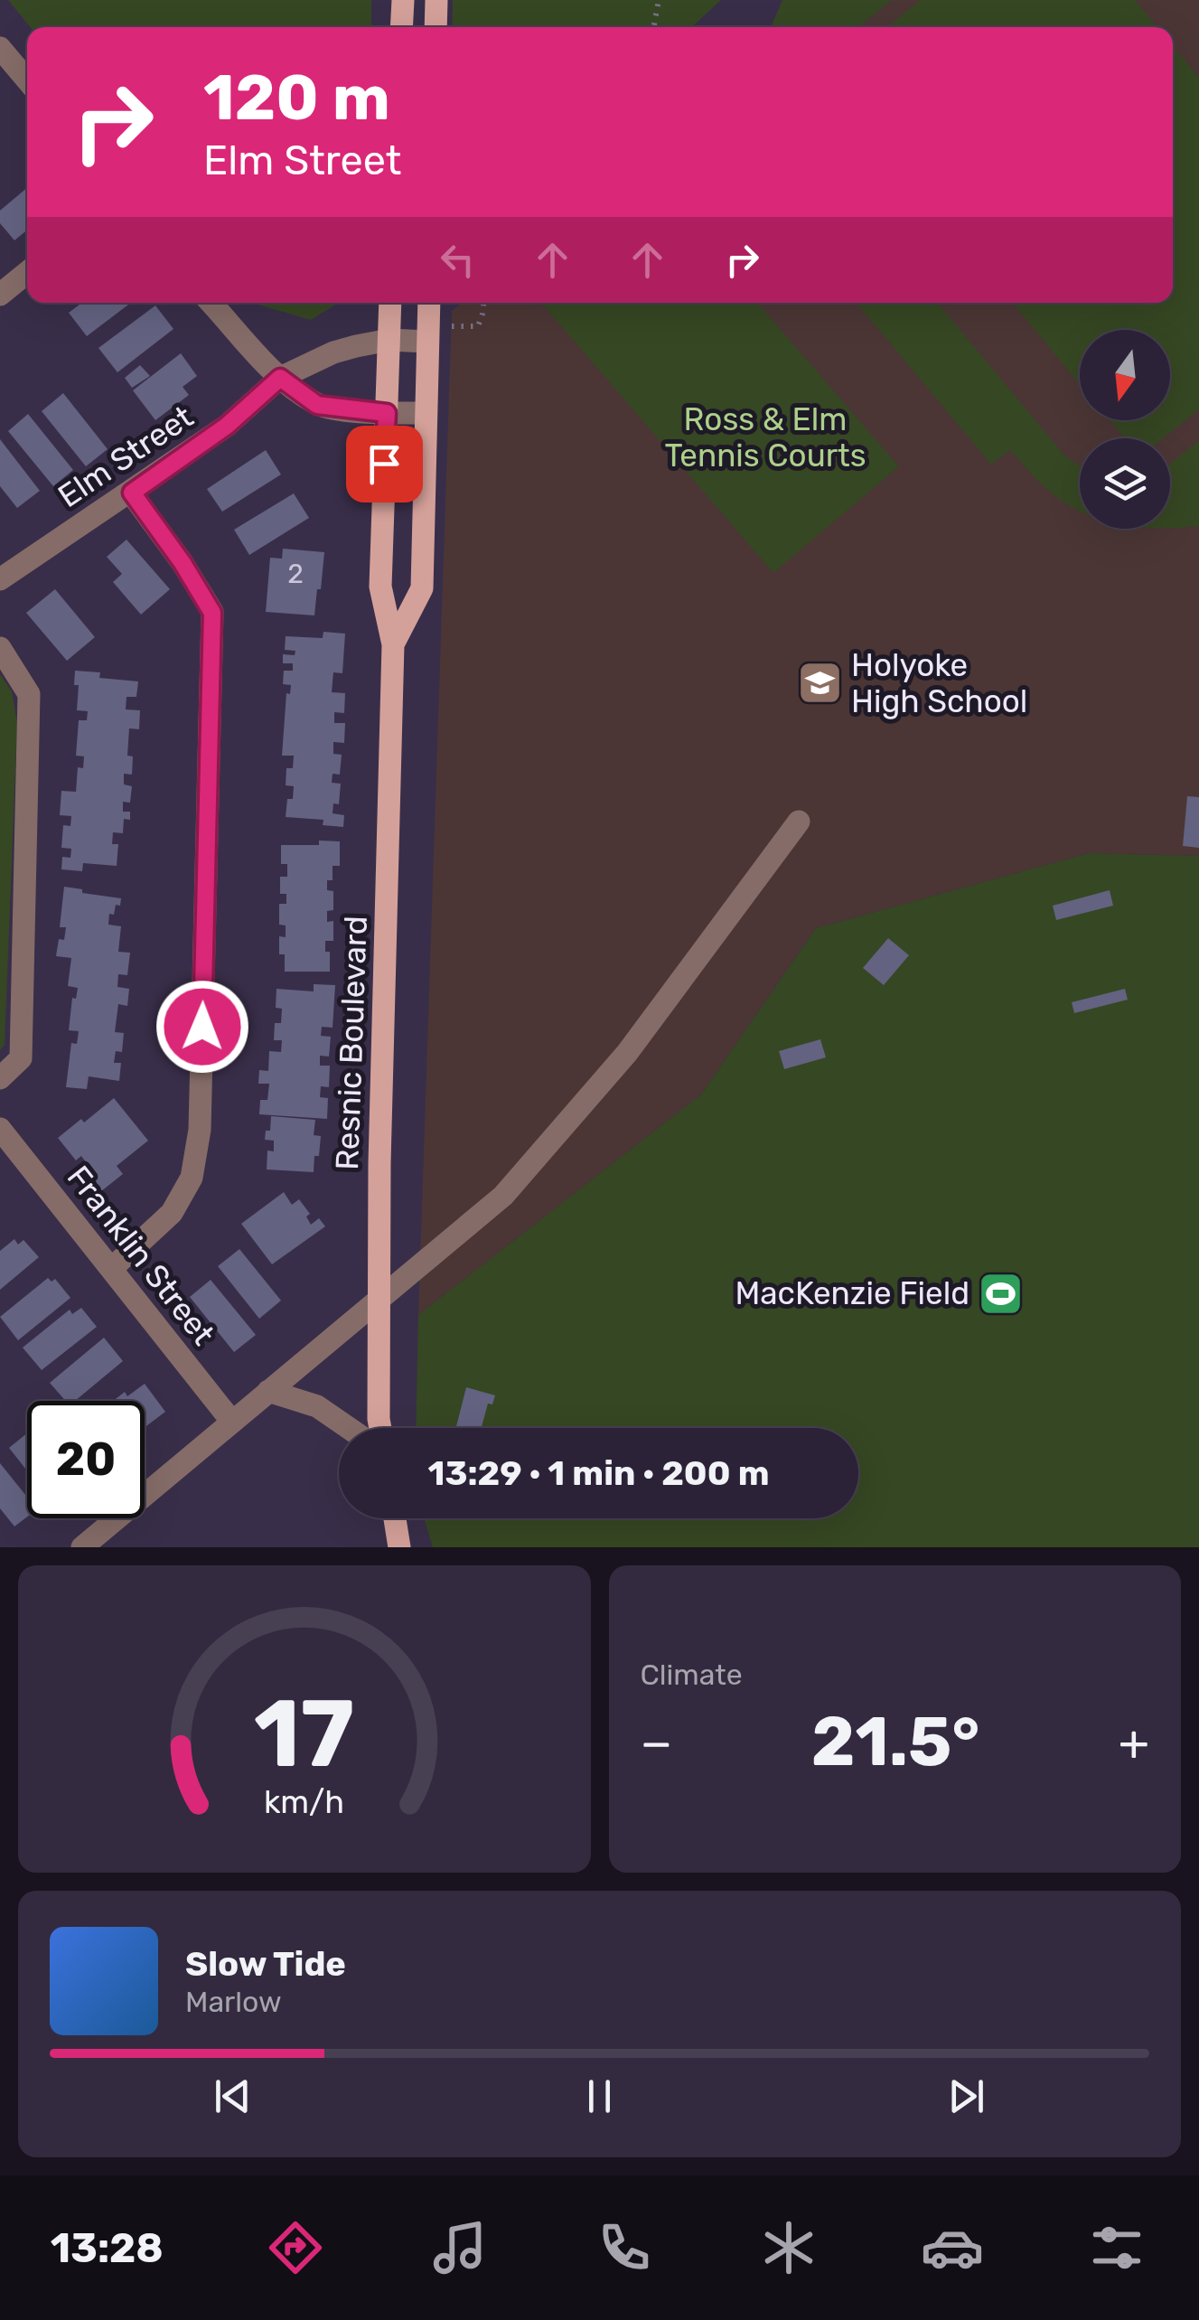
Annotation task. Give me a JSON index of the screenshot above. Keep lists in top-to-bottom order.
{
  "streets": {
    "main road": ["Resnic Boulevard"],
    "street": ["Elm Street", "Franklin Street"]
  },
  "crossings": [
    ["Elm Street", "Resnic Boulevard"]
  ],
  "parks": ["Ross & Elm Tennis Courts"],
  "places": {
    "school or university": ["Holyoke High School"],
    "sports": ["MacKenzie Field"]
  },
  "house_numbers": ["2"],
  "north": "bottom",
  "page": {
    "turn": ["120 m", "Elm Street"],
    "limit": "20",
    "trip": "13:29 · 1 min · 200 m",
    "tile": "Climate",
    "heat": ["−", "21.5°", "+"],
    "song": ["Slow Tide", "Marlow"],
    "tabs": "13:28",
    "gauge": ["17", "km/h"]
  }
}
